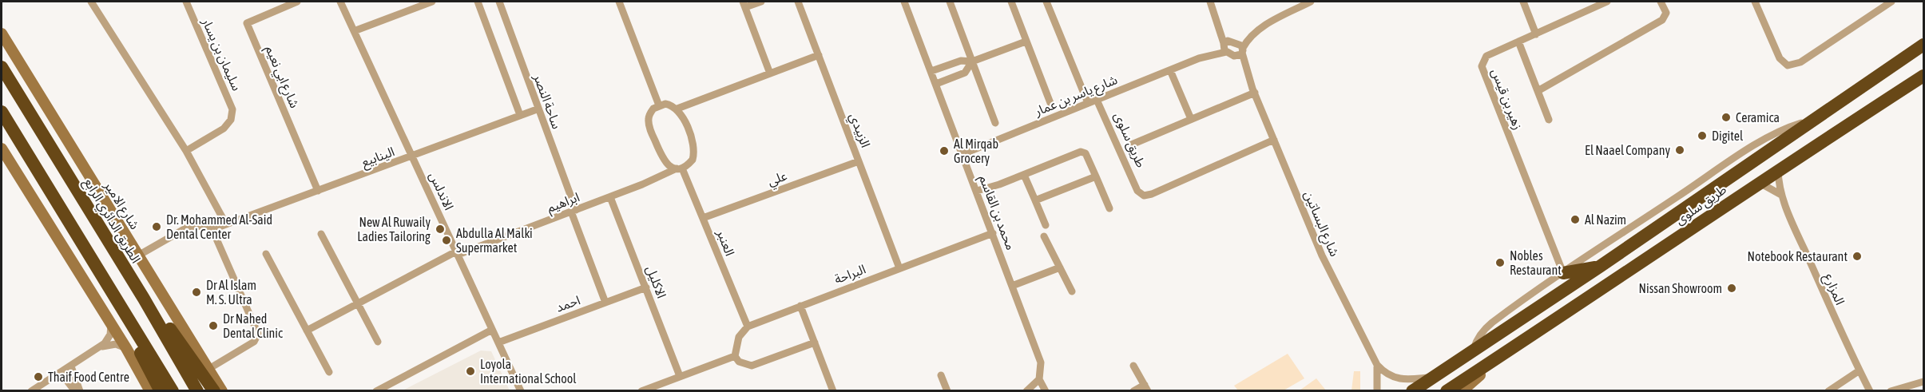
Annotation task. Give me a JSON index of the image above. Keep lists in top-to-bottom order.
{
  "streets": {
    "highway": ["طريق سلوى", "الطريق الدائري الرابع"],
    "main road": ["شارع الامير"],
    "street": [
      "سليمان بن يسار",
      "شارع ابي نعيم",
      "شارع ياسر بن عمار",
      "زهير بن قيس",
      "ساحة النصر",
      "الزبيدي",
      "الينابيع",
      "علي",
      "الاندلس",
      "ابراهيم",
      "محمد بن القاسم",
      "شارع البساتين",
      "العنبر",
      "البراحة",
      "الاكليل",
      "المزارع",
      "احمد"
    ]
  },
  "crossings": [
    ["شارع ابي نعيم", "الينابيع"],
    ["شارع ياسر بن عمار", "طريق سلوى"],
    ["شارع ياسر بن عمار", "محمد بن القاسم"],
    ["شارع ياسر بن عمار", "شارع البساتين"],
    ["زهير بن قيس", "طريق سلوى"],
    ["ساحة النصر", "الينابيع"],
    ["ساحة النصر", "ابراهيم"],
    ["ساحة النصر", "احمد"],
    ["الزبيدي", "علي"],
    ["الزبيدي", "البراحة"],
    ["طريق سلوى", "شارع البساتين"],
    ["طريق سلوى", "المزارع"],
    ["الينابيع", "الاندلس"],
    ["علي", "العنبر"],
    ["الاندلس", "ابراهيم"],
    ["الاندلس", "احمد"],
    ["ابراهيم", "العنبر"],
    ["ابراهيم", "الاكليل"],
    ["محمد بن القاسم", "البراحة"],
    ["العنبر", "البراحة"],
    ["الاكليل", "احمد"]
  ],
  "places": [
    "Ceramica",
    "Digitel",
    "El Naael Company",
    "Al Mirqab Grocery",
    "Al Nazim",
    "Dr. Mohammed Al-Said Dental Center",
    "New Al Ruwaily Ladies Tailoring",
    "Abdulla Al Malki Supermarket",
    "Notebook Restaurant",
    "Nobles Restaurant",
    "Nissan Showroom",
    "Dr Al Islam M. S. Ultra",
    "Dr Nahed Dental Clinic",
    "Loyola International School",
    "Thaif Food Centre"
  ]
}
